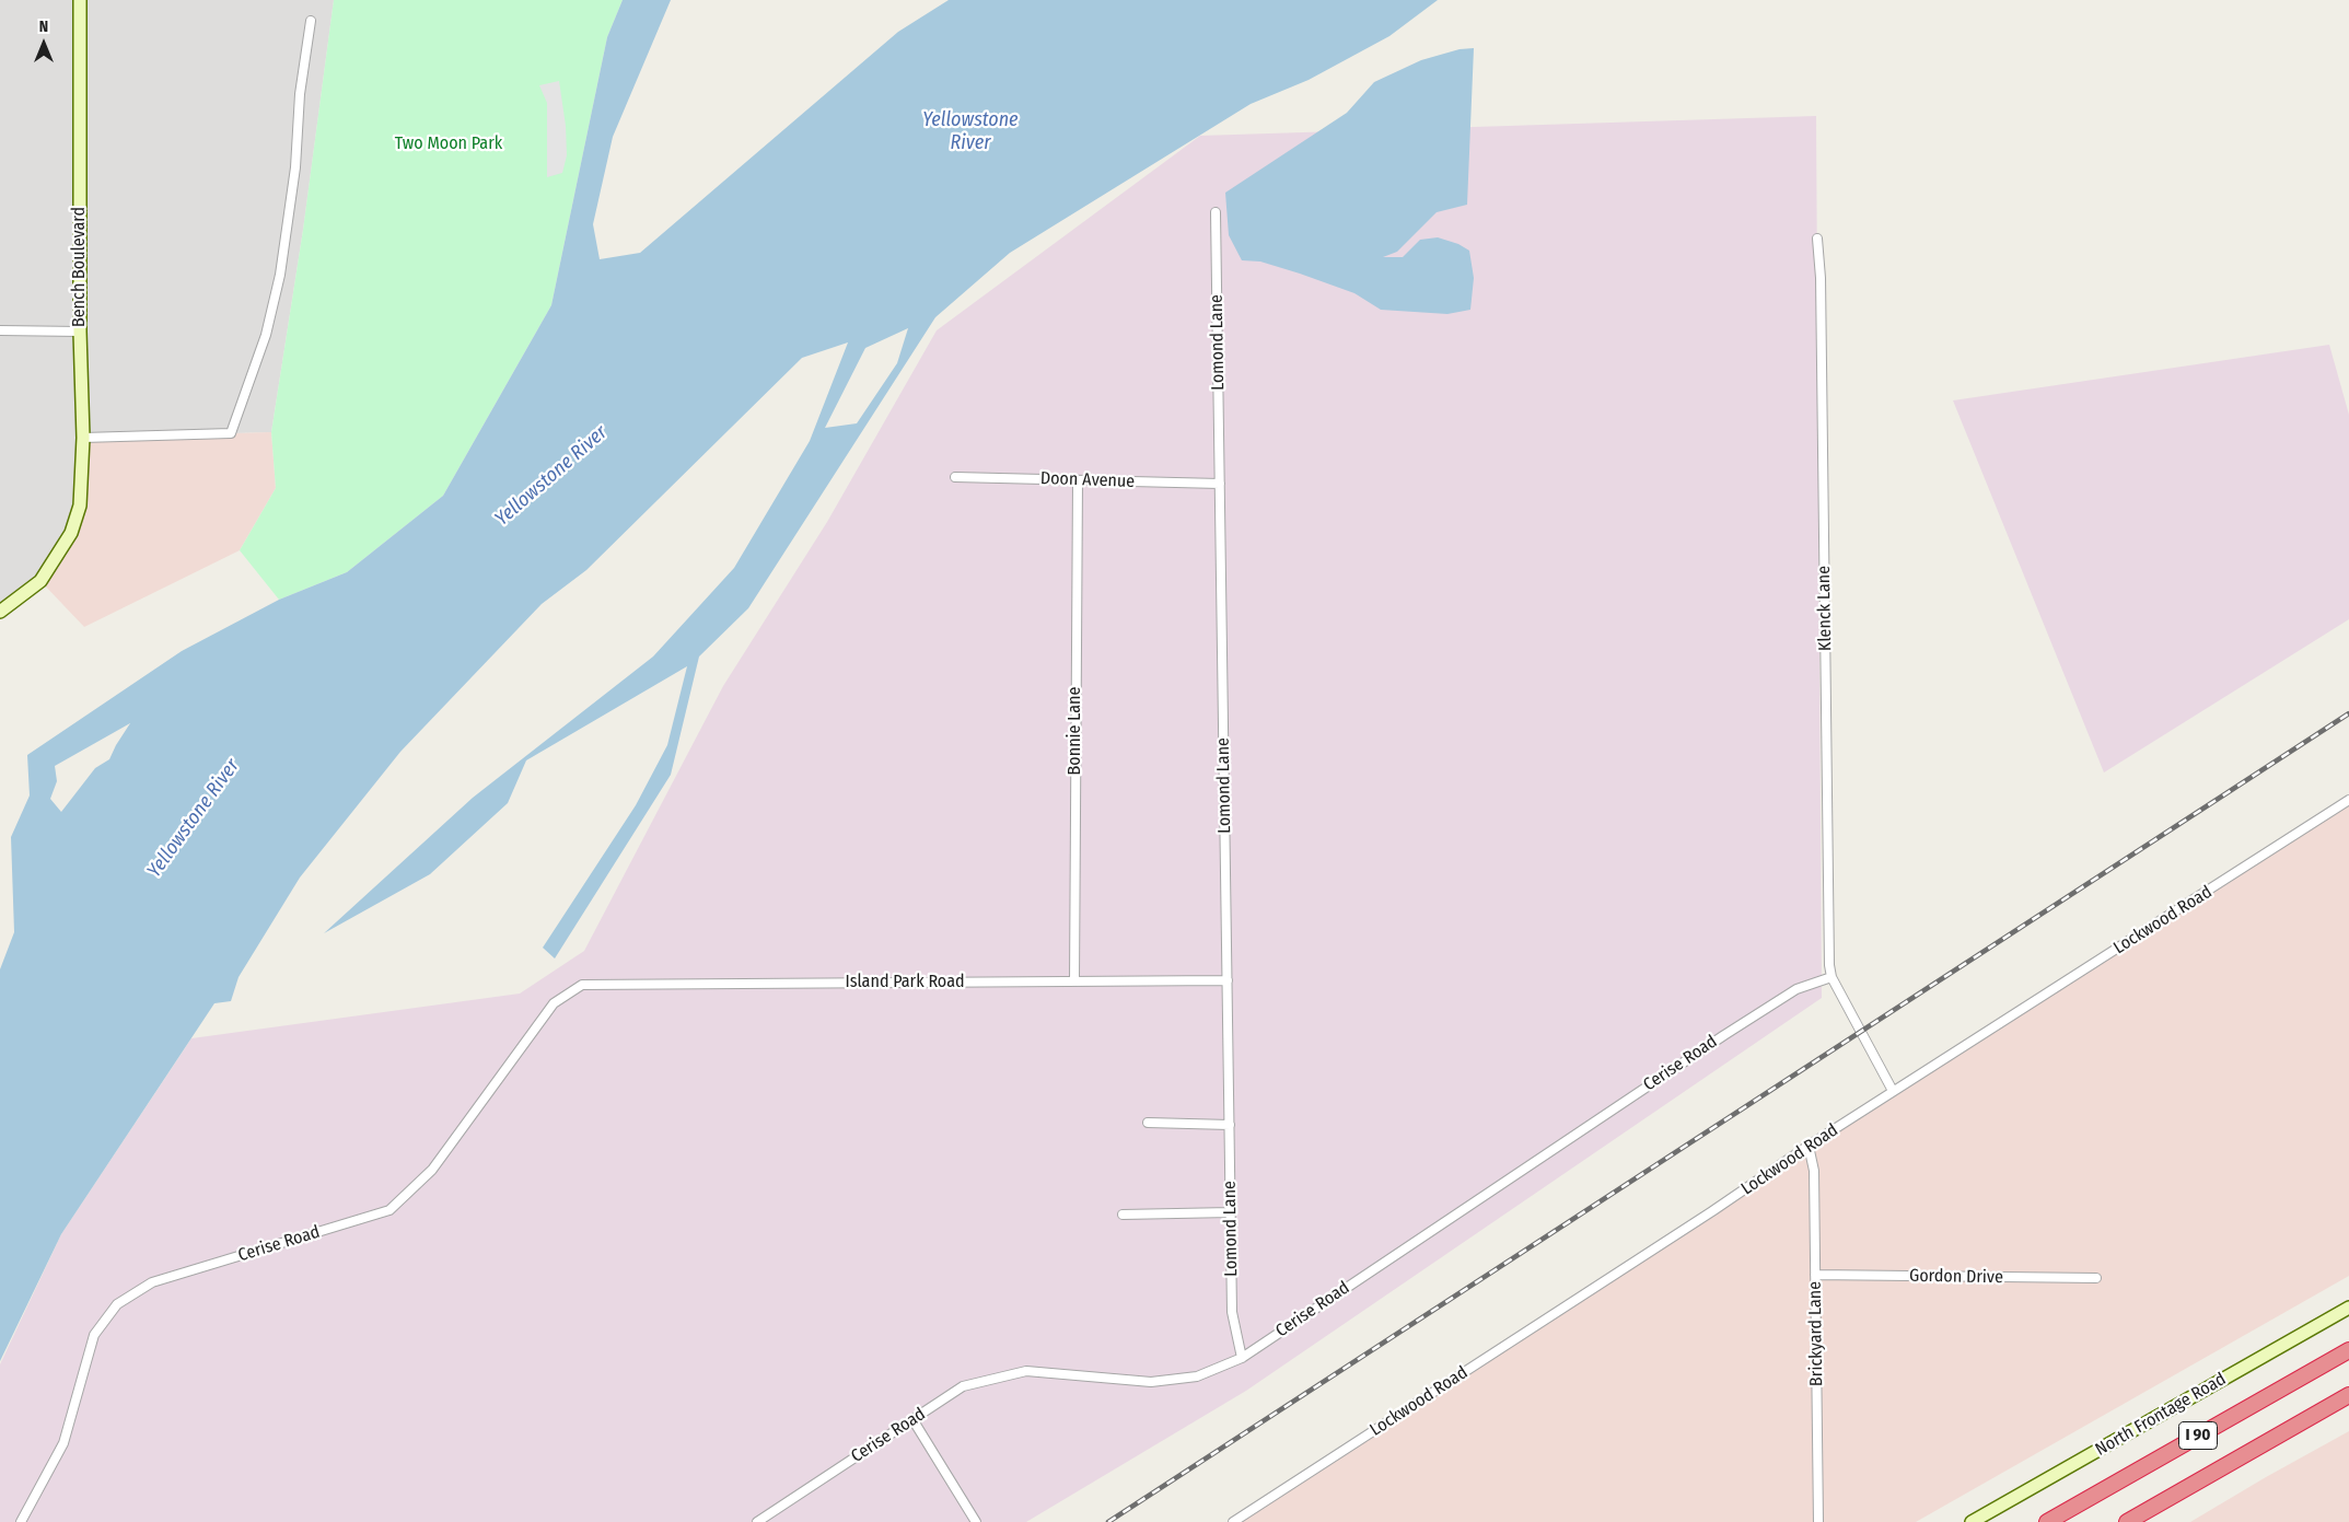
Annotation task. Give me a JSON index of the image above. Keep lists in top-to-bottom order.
{
  "streets": {
    "highway": ["I 90"],
    "main road": ["Bench Boulevard", "North Frontage Road"],
    "street": [
      "Lomond Lane",
      "Doon Avenue",
      "Klenck Lane",
      "Bonnie Lane",
      "Lockwood Road",
      "Island Park Road",
      "Cerise Road",
      "Gordon Drive",
      "Brickyard Lane"
    ]
  },
  "crossings": [
    ["Lomond Lane", "Doon Avenue"],
    ["Lomond Lane", "Island Park Road"],
    ["Lomond Lane", "Cerise Road"],
    ["Doon Avenue", "Bonnie Lane"],
    ["Klenck Lane", "Cerise Road"],
    ["Bonnie Lane", "Island Park Road"],
    ["Lockwood Road", "Brickyard Lane"],
    ["Island Park Road", "Cerise Road"],
    ["Gordon Drive", "Brickyard Lane"]
  ],
  "water": ["Yellowstone River"],
  "parks": ["Two Moon Park"],
  "north": "top"
}
